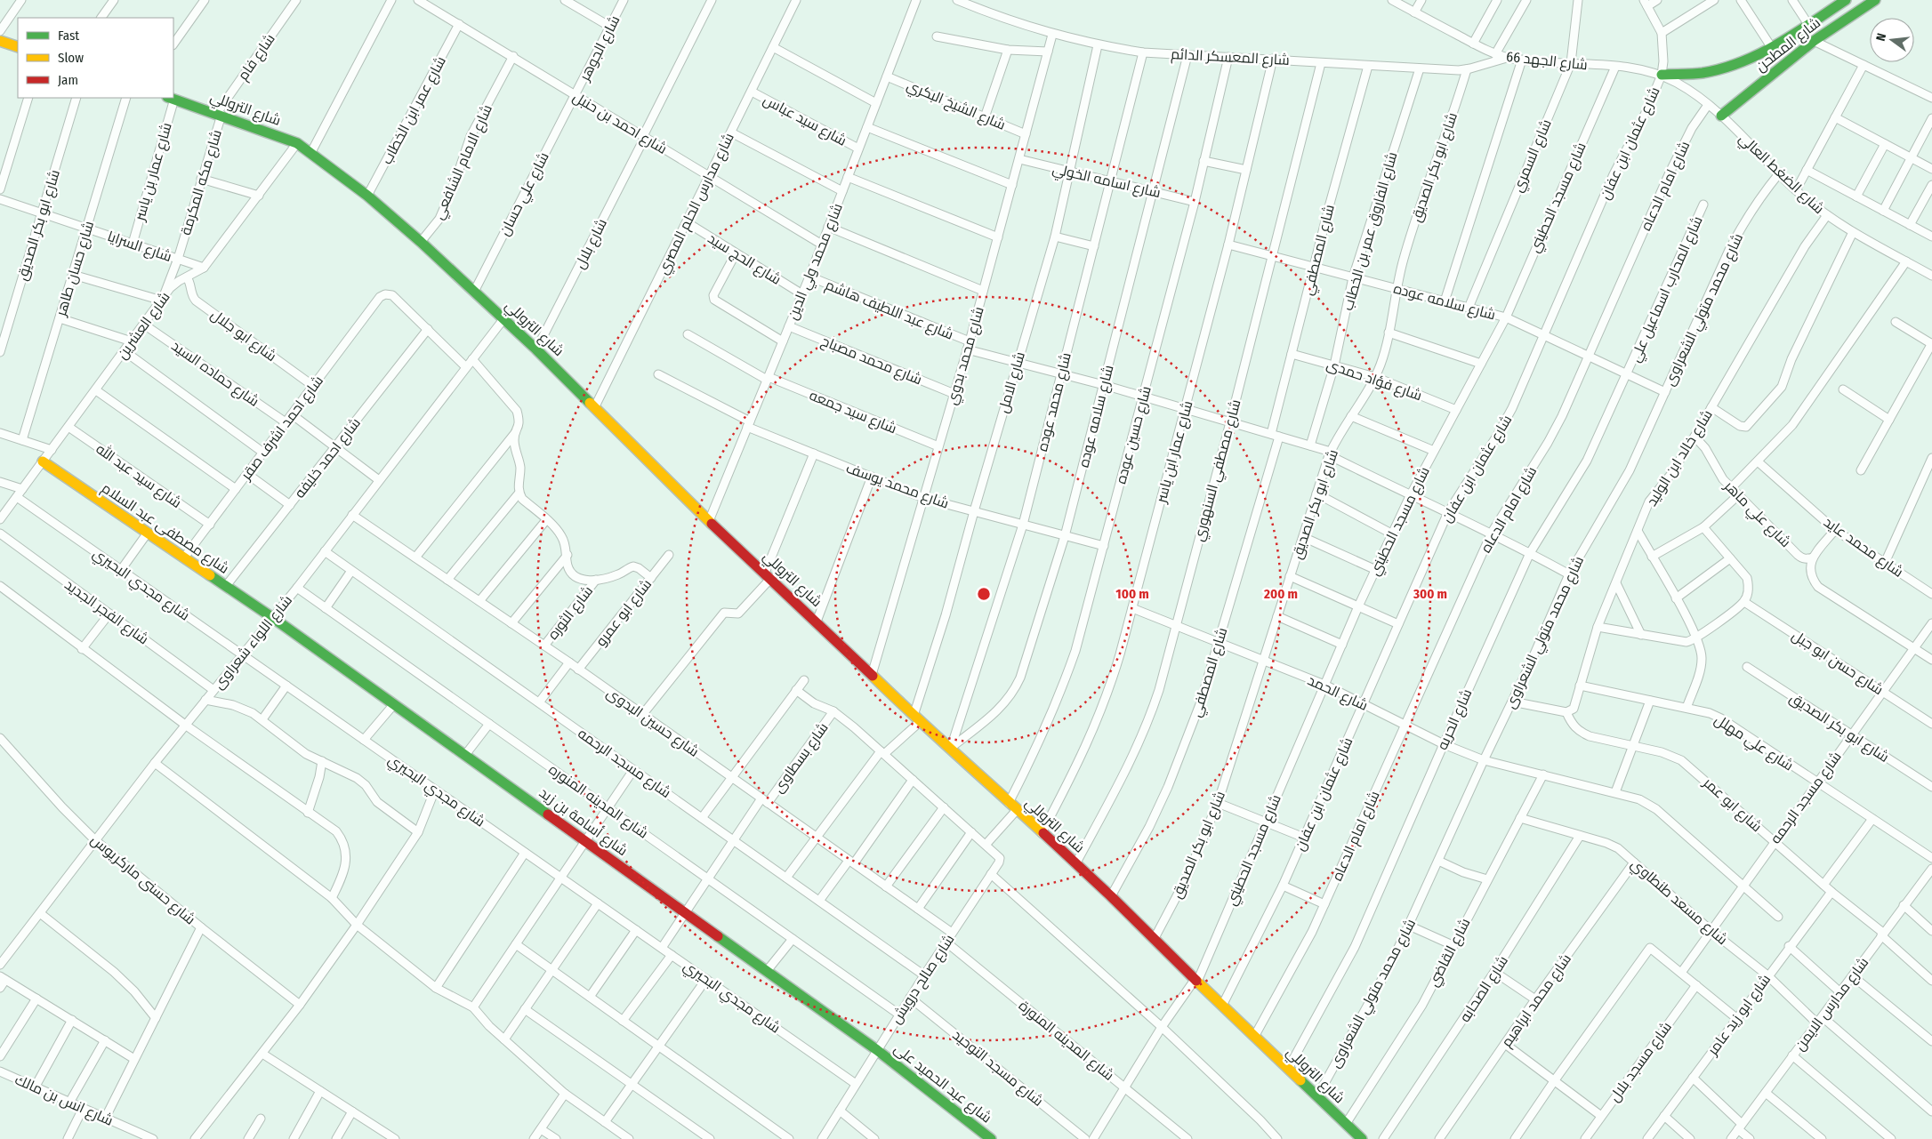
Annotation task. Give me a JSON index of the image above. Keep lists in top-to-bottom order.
{
  "streets": {
    "street": [
      "شارع المطحن",
      "شارع الجوهر",
      "شارع فام",
      "شارع المعسكر الدائم",
      "شارع الجهد 66",
      "شارع الشيخ البكري",
      "شارع التروللي",
      "شارع عمر ابن الخطاب",
      "شارع سيد عباس",
      "شارع احمد بن حنبل",
      "شارع عثمان ابن عفان",
      "شارع السمري",
      "شارع الامام الشافعي",
      "شارع ابو بكر الصديق",
      "شارع عمار بن ياسر",
      "شارع الضغط العالي",
      "شارع اسامه الخولي",
      "شارع مكه المكرمة",
      "شارع امام الدعاه",
      "شارع علي حسان",
      "شارع مسجد الحطيني",
      "شارع مدارس الحلم المصري",
      "شارع الفاروق عمر بن الخطاب",
      "شارع بلال",
      "شارع السرايا",
      "شارع المصطفي",
      "شارع الحج سيد",
      "شارع محمد ولي الدين",
      "شارع حسان طاهر",
      "شارع المحارب اسماعيل علي",
      "شارع سلامه عوده",
      "شارع عبد اللطيف هاشم",
      "شارع محمد متولي الشعراوى",
      "شارع العشرين",
      "شارع ابو جلال",
      "شارع محمد بدوي",
      "شارع محمد مصباح",
      "شارع حماده السيد",
      "شارع فؤاد حمدى",
      "شارع الامل",
      "شارع محمد عوده",
      "شارع سيد جمعه",
      "شارع احمد اشرف صقر",
      "شارع حسين عوده",
      "شارع عمار ابن ياسر",
      "شارع احمد خليفه",
      "شارع خالد ابن الوليد",
      "شارع مصطفي السنهوري",
      "شارع سيد عبد الله",
      "شارع محمد يوسف",
      "شارع علي ماهر",
      "شارع مصطفى عبد السلام",
      "شارع محمد عايد",
      "شارع مجدي البحيري",
      "شارع الفجر الجديد",
      "شارع الثوره",
      "شارع ابو عمرو",
      "شارع اللواء شعراوى",
      "شارع حسن ابو جبل",
      "شارع الحمد",
      "شارع الحريه",
      "شارع حسين البدوى",
      "شارع علي مهلل",
      "شارع بسطاوى",
      "شارع مسجد الرحمه",
      "شارع المدينه المنوره",
      "شارع ابو عمر",
      "شارع أسامة بن زيد",
      "شارع حسنى ماركريوس",
      "شارع مسعد طنطاوي",
      "شارع القاضي",
      "شارع صالح درويش",
      "شارع الصحابه",
      "شارع محمد ابراهيم",
      "شارع مدارس الايمن",
      "شارع ابو زيد عامر",
      "شارع المدينه المنورة",
      "شارع مسجد بلال",
      "شارع مسجد التوحيد",
      "شارع عبد الحميد على",
      "شارع انس بن مالك"
    ]
  },
  "crossings": [
    ["شارع المطحن", "شارع الجهد 66"],
    ["شارع المطحن", "شارع عثمان ابن عفان"],
    ["شارع المطحن", "شارع الضغط العالي"],
    ["شارع الجوهر", "شارع احمد بن حنبل"],
    ["شارع الجوهر", "شارع علي حسان"],
    ["شارع فام", "شارع التروللي"],
    ["شارع فام", "شارع مكه المكرمة"],
    ["شارع المعسكر الدائم", "شارع الجهد 66"],
    ["شارع المعسكر الدائم", "شارع ابو بكر الصديق"],
    ["شارع المعسكر الدائم", "شارع الفاروق عمر بن الخطاب"],
    ["شارع المعسكر الدائم", "شارع المصطفي"],
    ["شارع المعسكر الدائم", "شارع سلامه عوده"],
    ["شارع المعسكر الدائم", "شارع محمد بدوي"],
    ["شارع المعسكر الدائم", "شارع الامل"],
    ["شارع المعسكر الدائم", "شارع محمد عوده"],
    ["شارع المعسكر الدائم", "شارع حسين عوده"],
    ["شارع المعسكر الدائم", "شارع عمار ابن ياسر"],
    ["شارع المعسكر الدائم", "شارع مصطفي السنهوري"],
    ["شارع الجهد 66", "شارع عثمان ابن عفان"],
    ["شارع الجهد 66", "شارع السمري"],
    ["شارع الجهد 66", "شارع الضغط العالي"],
    ["شارع الجهد 66", "شارع مسجد الحطيني"],
    ["شارع الشيخ البكري", "شارع محمد ولي الدين"],
    ["شارع الشيخ البكري", "شارع محمد بدوي"],
    ["شارع التروللي", "شارع عمر ابن الخطاب"],
    ["شارع التروللي", "شارع عثمان ابن عفان"],
    ["شارع التروللي", "شارع الامام الشافعي"],
    ["شارع التروللي", "شارع ابو بكر الصديق"],
    ["شارع التروللي", "شارع عمار بن ياسر"],
    ["شارع التروللي", "شارع مكه المكرمة"],
    ["شارع التروللي", "شارع امام الدعاه"],
    ["شارع التروللي", "شارع علي حسان"],
    ["شارع التروللي", "شارع مسجد الحطيني"],
    ["شارع التروللي", "شارع مدارس الحلم المصري"],
    ["شارع التروللي", "شارع بلال"],
    ["شارع التروللي", "شارع المصطفي"],
    ["شارع التروللي", "شارع محمد ولي الدين"],
    ["شارع التروللي", "شارع سلامه عوده"],
    ["شارع التروللي", "شارع محمد متولي الشعراوى"],
    ["شارع التروللي", "شارع العشرين"],
    ["شارع التروللي", "شارع محمد بدوي"],
    ["شارع التروللي", "شارع الامل"],
    ["شارع التروللي", "شارع محمد عوده"],
    ["شارع التروللي", "شارع حسين عوده"],
    ["شارع التروللي", "شارع عمار ابن ياسر"],
    ["شارع التروللي", "شارع مصطفي السنهوري"],
    ["شارع التروللي", "شارع اللواء شعراوى"],
    ["شارع التروللي", "شارع الحريه"],
    ["شارع التروللي", "شارع القاضي"],
    ["شارع عمر ابن الخطاب", "شارع احمد بن حنبل"],
    ["شارع سيد عباس", "شارع مدارس الحلم المصري"],
    ["شارع سيد عباس", "شارع محمد ولي الدين"],
    ["شارع احمد بن حنبل", "شارع الامام الشافعي"],
    ["شارع احمد بن حنبل", "شارع علي حسان"],
    ["شارع احمد بن حنبل", "شارع مدارس الحلم المصري"],
    ["شارع احمد بن حنبل", "شارع بلال"],
    ["شارع احمد بن حنبل", "شارع محمد ولي الدين"],
    ["شارع عثمان ابن عفان", "شارع الضغط العالي"],
    ["شارع عثمان ابن عفان", "شارع سلامه عوده"],
    ["شارع عثمان ابن عفان", "شارع عبد اللطيف هاشم"],
    ["شارع عثمان ابن عفان", "شارع الحمد"],
    ["شارع السمري", "شارع سلامه عوده"],
    ["شارع ابو بكر الصديق", "شارع السرايا"],
    ["شارع ابو بكر الصديق", "شارع سلامه عوده"],
    ["شارع ابو بكر الصديق", "شارع عبد اللطيف هاشم"],
    ["شارع ابو بكر الصديق", "شارع فؤاد حمدى"],
    ["شارع ابو بكر الصديق", "شارع الحمد"],
    ["شارع ابو بكر الصديق", "شارع مسجد الرحمه"],
    ["شارع عمار بن ياسر", "شارع السرايا"],
    ["شارع الضغط العالي", "شارع امام الدعاه"],
    ["شارع الضغط العالي", "شارع محمد متولي الشعراوى"],
    ["شارع الضغط العالي", "شارع خالد ابن الوليد"],
    ["شارع اسامه الخولي", "شارع سلامه عوده"],
    ["شارع اسامه الخولي", "شارع محمد بدوي"],
    ["شارع اسامه الخولي", "شارع الامل"],
    ["شارع اسامه الخولي", "شارع محمد عوده"],
    ["شارع اسامه الخولي", "شارع حسين عوده"],
    ["شارع مكه المكرمة", "شارع السرايا"],
    ["شارع مكه المكرمة", "شارع العشرين"],
    ["شارع امام الدعاه", "شارع سلامه عوده"],
    ["شارع امام الدعاه", "شارع عبد اللطيف هاشم"],
    ["شارع امام الدعاه", "شارع الحمد"],
    ["شارع مسجد الحطيني", "شارع سلامه عوده"],
    ["شارع مسجد الحطيني", "شارع عبد اللطيف هاشم"],
    ["شارع مسجد الحطيني", "شارع فؤاد حمدى"],
    ["شارع مسجد الحطيني", "شارع الحمد"],
    ["شارع مسجد الحطيني", "شارع المدينه المنورة"],
    ["شارع مدارس الحلم المصري", "شارع الحج سيد"],
    ["شارع الفاروق عمر بن الخطاب", "شارع سلامه عوده"],
    ["شارع الفاروق عمر بن الخطاب", "شارع عبد اللطيف هاشم"],
    ["شارع الفاروق عمر بن الخطاب", "شارع فؤاد حمدى"],
    ["شارع السرايا", "شارع حسان طاهر"],
    ["شارع السرايا", "شارع العشرين"],
    ["شارع المصطفي", "شارع سلامه عوده"],
    ["شارع المصطفي", "شارع عبد اللطيف هاشم"],
    ["شارع المصطفي", "شارع فؤاد حمدى"],
    ["شارع المصطفي", "شارع الحمد"],
    ["شارع الحج سيد", "شارع محمد ولي الدين"],
    ["شارع محمد ولي الدين", "شارع عبد اللطيف هاشم"],
    ["شارع محمد ولي الدين", "شارع محمد مصباح"],
    ["شارع محمد ولي الدين", "شارع سيد جمعه"],
    ["شارع محمد ولي الدين", "شارع محمد يوسف"],
    ["شارع المحارب اسماعيل علي", "شارع سلامه عوده"],
    ["شارع المحارب اسماعيل علي", "شارع الحريه"],
    ["شارع سلامه عوده", "شارع عبد اللطيف هاشم"],
    ["شارع سلامه عوده", "شارع محمد متولي الشعراوى"],
    ["شارع سلامه عوده", "شارع محمد عوده"],
    ["شارع سلامه عوده", "شارع عمار ابن ياسر"],
    ["شارع سلامه عوده", "شارع مصطفي السنهوري"],
    ["شارع سلامه عوده", "شارع محمد يوسف"],
    ["شارع سلامه عوده", "شارع الحريه"],
    ["شارع عبد اللطيف هاشم", "شارع محمد متولي الشعراوى"],
    ["شارع عبد اللطيف هاشم", "شارع محمد بدوي"],
    ["شارع عبد اللطيف هاشم", "شارع الامل"],
    ["شارع عبد اللطيف هاشم", "شارع محمد عوده"],
    ["شارع عبد اللطيف هاشم", "شارع حسين عوده"],
    ["شارع عبد اللطيف هاشم", "شارع عمار ابن ياسر"],
    ["شارع عبد اللطيف هاشم", "شارع مصطفي السنهوري"],
    ["شارع عبد اللطيف هاشم", "شارع الحريه"],
    ["شارع محمد متولي الشعراوى", "شارع الحمد"],
    ["شارع العشرين", "شارع ابو جلال"],
    ["شارع العشرين", "شارع حماده السيد"],
    ["شارع العشرين", "شارع سيد عبد الله"],
    ["شارع العشرين", "شارع مصطفى عبد السلام"],
    ["شارع العشرين", "شارع مجدي البحيري"],
    ["شارع ابو جلال", "شارع احمد اشرف صقر"],
    ["شارع محمد بدوي", "شارع محمد مصباح"],
    ["شارع محمد بدوي", "شارع سيد جمعه"],
    ["شارع محمد بدوي", "شارع محمد يوسف"],
    ["شارع حماده السيد", "شارع احمد اشرف صقر"],
    ["شارع الامل", "شارع محمد يوسف"],
    ["شارع محمد عوده", "شارع محمد يوسف"],
    ["شارع احمد اشرف صقر", "شارع احمد خليفه"],
    ["شارع احمد اشرف صقر", "شارع سيد عبد الله"],
    ["شارع احمد اشرف صقر", "شارع مصطفى عبد السلام"],
    ["شارع حسين عوده", "شارع محمد يوسف"],
    ["شارع عمار ابن ياسر", "شارع الحمد"],
    ["شارع احمد خليفه", "شارع مصطفى عبد السلام"],
    ["شارع خالد ابن الوليد", "شارع علي ماهر"],
    ["شارع خالد ابن الوليد", "شارع علي مهلل"],
    ["شارع خالد ابن الوليد", "شارع ابو عمر"],
    ["شارع مصطفي السنهوري", "شارع الحمد"],
    ["شارع مصطفى عبد السلام", "شارع اللواء شعراوى"],
    ["شارع مصطفى عبد السلام", "شارع أسامة بن زيد"],
    ["شارع مجدي البحيري", "شارع اللواء شعراوى"],
    ["شارع مجدي البحيري", "شارع بسطاوى"],
    ["شارع مجدي البحيري", "شارع صالح درويش"],
    ["شارع الفجر الجديد", "شارع اللواء شعراوى"],
    ["شارع الثوره", "شارع حسين البدوى"],
    ["شارع ابو عمرو", "شارع حسين البدوى"],
    ["شارع اللواء شعراوى", "شارع حسين البدوى"],
    ["شارع اللواء شعراوى", "شارع مسجد الرحمه"],
    ["شارع اللواء شعراوى", "شارع المدينه المنوره"],
    ["شارع اللواء شعراوى", "شارع أسامة بن زيد"],
    ["شارع اللواء شعراوى", "شارع حسنى ماركريوس"],
    ["شارع حسن ابو جبل", "شارع مسجد الرحمه"],
    ["شارع الحمد", "شارع الحريه"],
    ["شارع الحمد", "شارع مسجد الرحمه"],
    ["شارع الحمد", "شارع القاضي"],
    ["شارع حسين البدوى", "شارع بسطاوى"],
    ["شارع حسين البدوى", "شارع صالح درويش"],
    ["شارع علي مهلل", "شارع مسجد الرحمه"],
    ["شارع بسطاوى", "شارع مسجد الرحمه"],
    ["شارع بسطاوى", "شارع المدينه المنوره"],
    ["شارع بسطاوى", "شارع أسامة بن زيد"],
    ["شارع مسجد الرحمه", "شارع ابو عمر"],
    ["شارع مسجد الرحمه", "شارع مسعد طنطاوي"],
    ["شارع مسجد الرحمه", "شارع صالح درويش"],
    ["شارع المدينه المنوره", "شارع صالح درويش"],
    ["شارع ابو عمر", "شارع مدارس الايمن"],
    ["شارع ابو عمر", "شارع ابو زيد عامر"],
    ["شارع أسامة بن زيد", "شارع صالح درويش"],
    ["شارع أسامة بن زيد", "شارع عبد الحميد على"],
    ["شارع مسعد طنطاوي", "شارع القاضي"],
    ["شارع مسعد طنطاوي", "شارع الصحابه"],
    ["شارع مسعد طنطاوي", "شارع محمد ابراهيم"],
    ["شارع مسعد طنطاوي", "شارع مدارس الايمن"],
    ["شارع مسعد طنطاوي", "شارع ابو زيد عامر"],
    ["شارع صالح درويش", "شارع المدينه المنورة"],
    ["شارع صالح درويش", "شارع مسجد التوحيد"],
    ["شارع صالح درويش", "شارع عبد الحميد على"]
  ],
  "legend": ["Fast", "Slow", "Jam"],
  "north": "left",
  "rings": ["100 m", "200 m", "300 m"]
}
